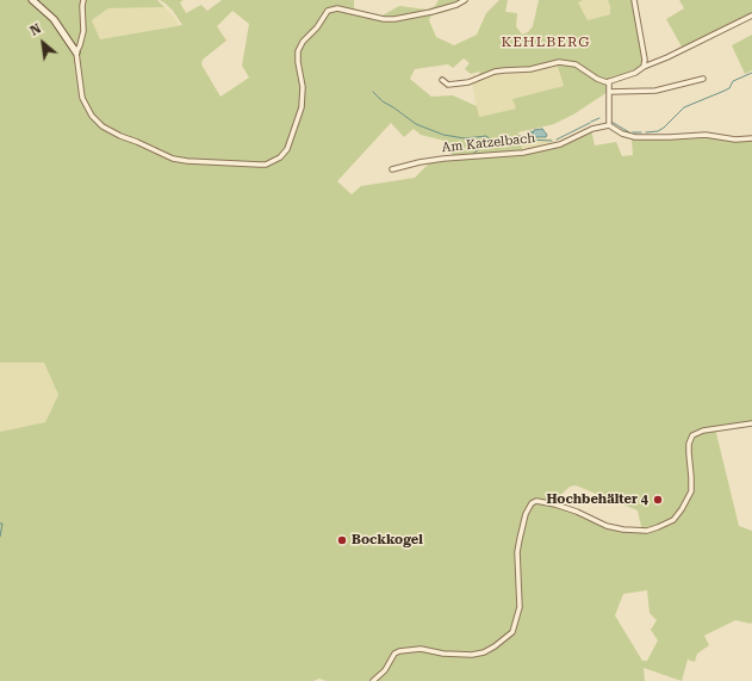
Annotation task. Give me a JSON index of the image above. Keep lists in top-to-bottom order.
{
  "streets": {
    "street": ["Am Katzelbach"]
  },
  "districts": ["KEHLBERG"],
  "places": ["Hochbehälter 4", "Bockkogel"],
  "north": "top left"
}
